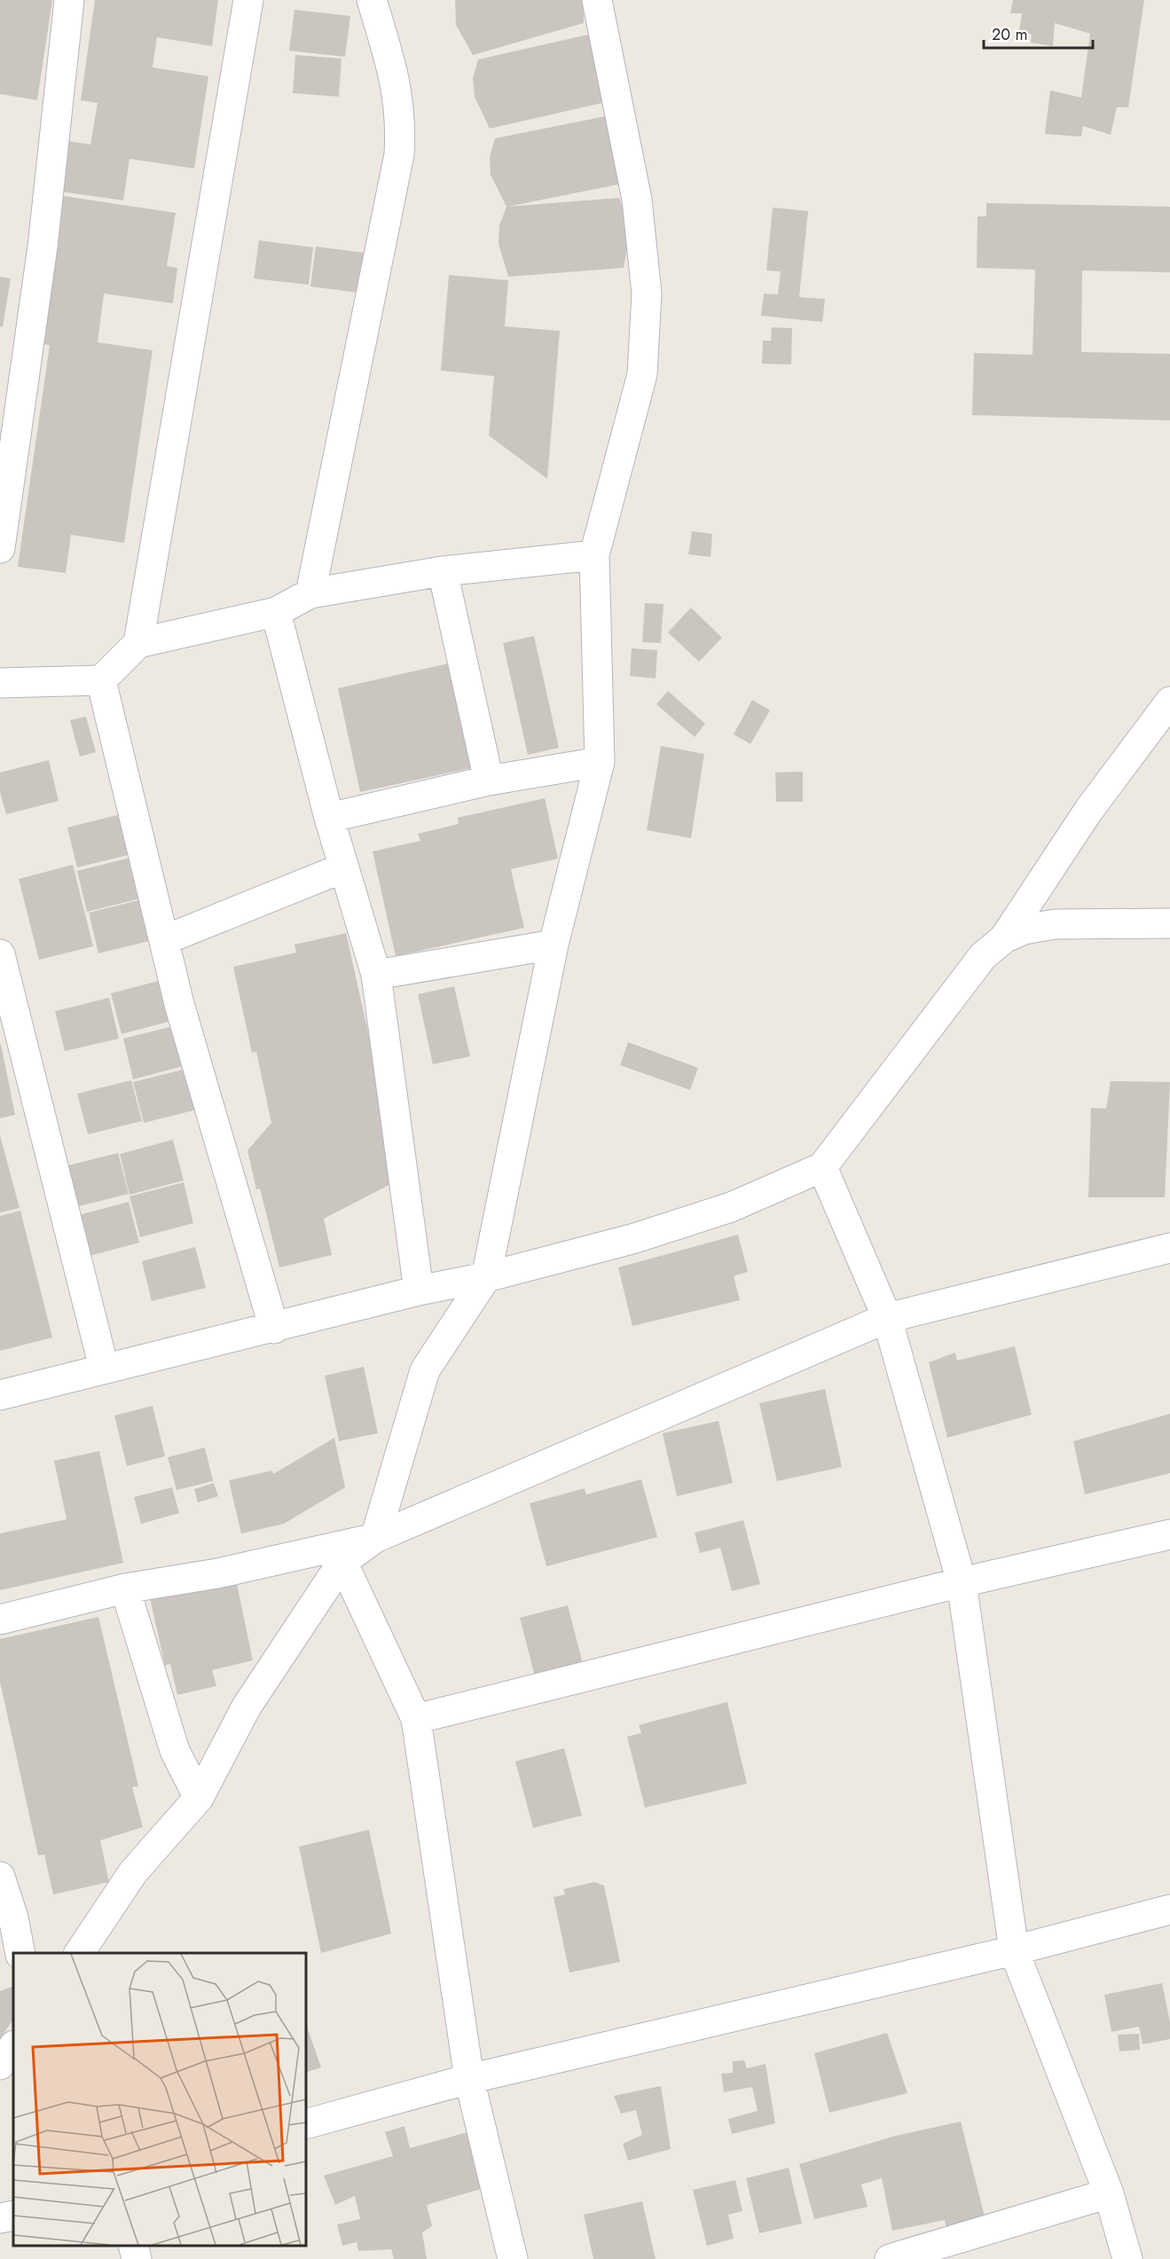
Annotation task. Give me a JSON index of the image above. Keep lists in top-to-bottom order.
{
  "scale_bar": "20 m"
}
